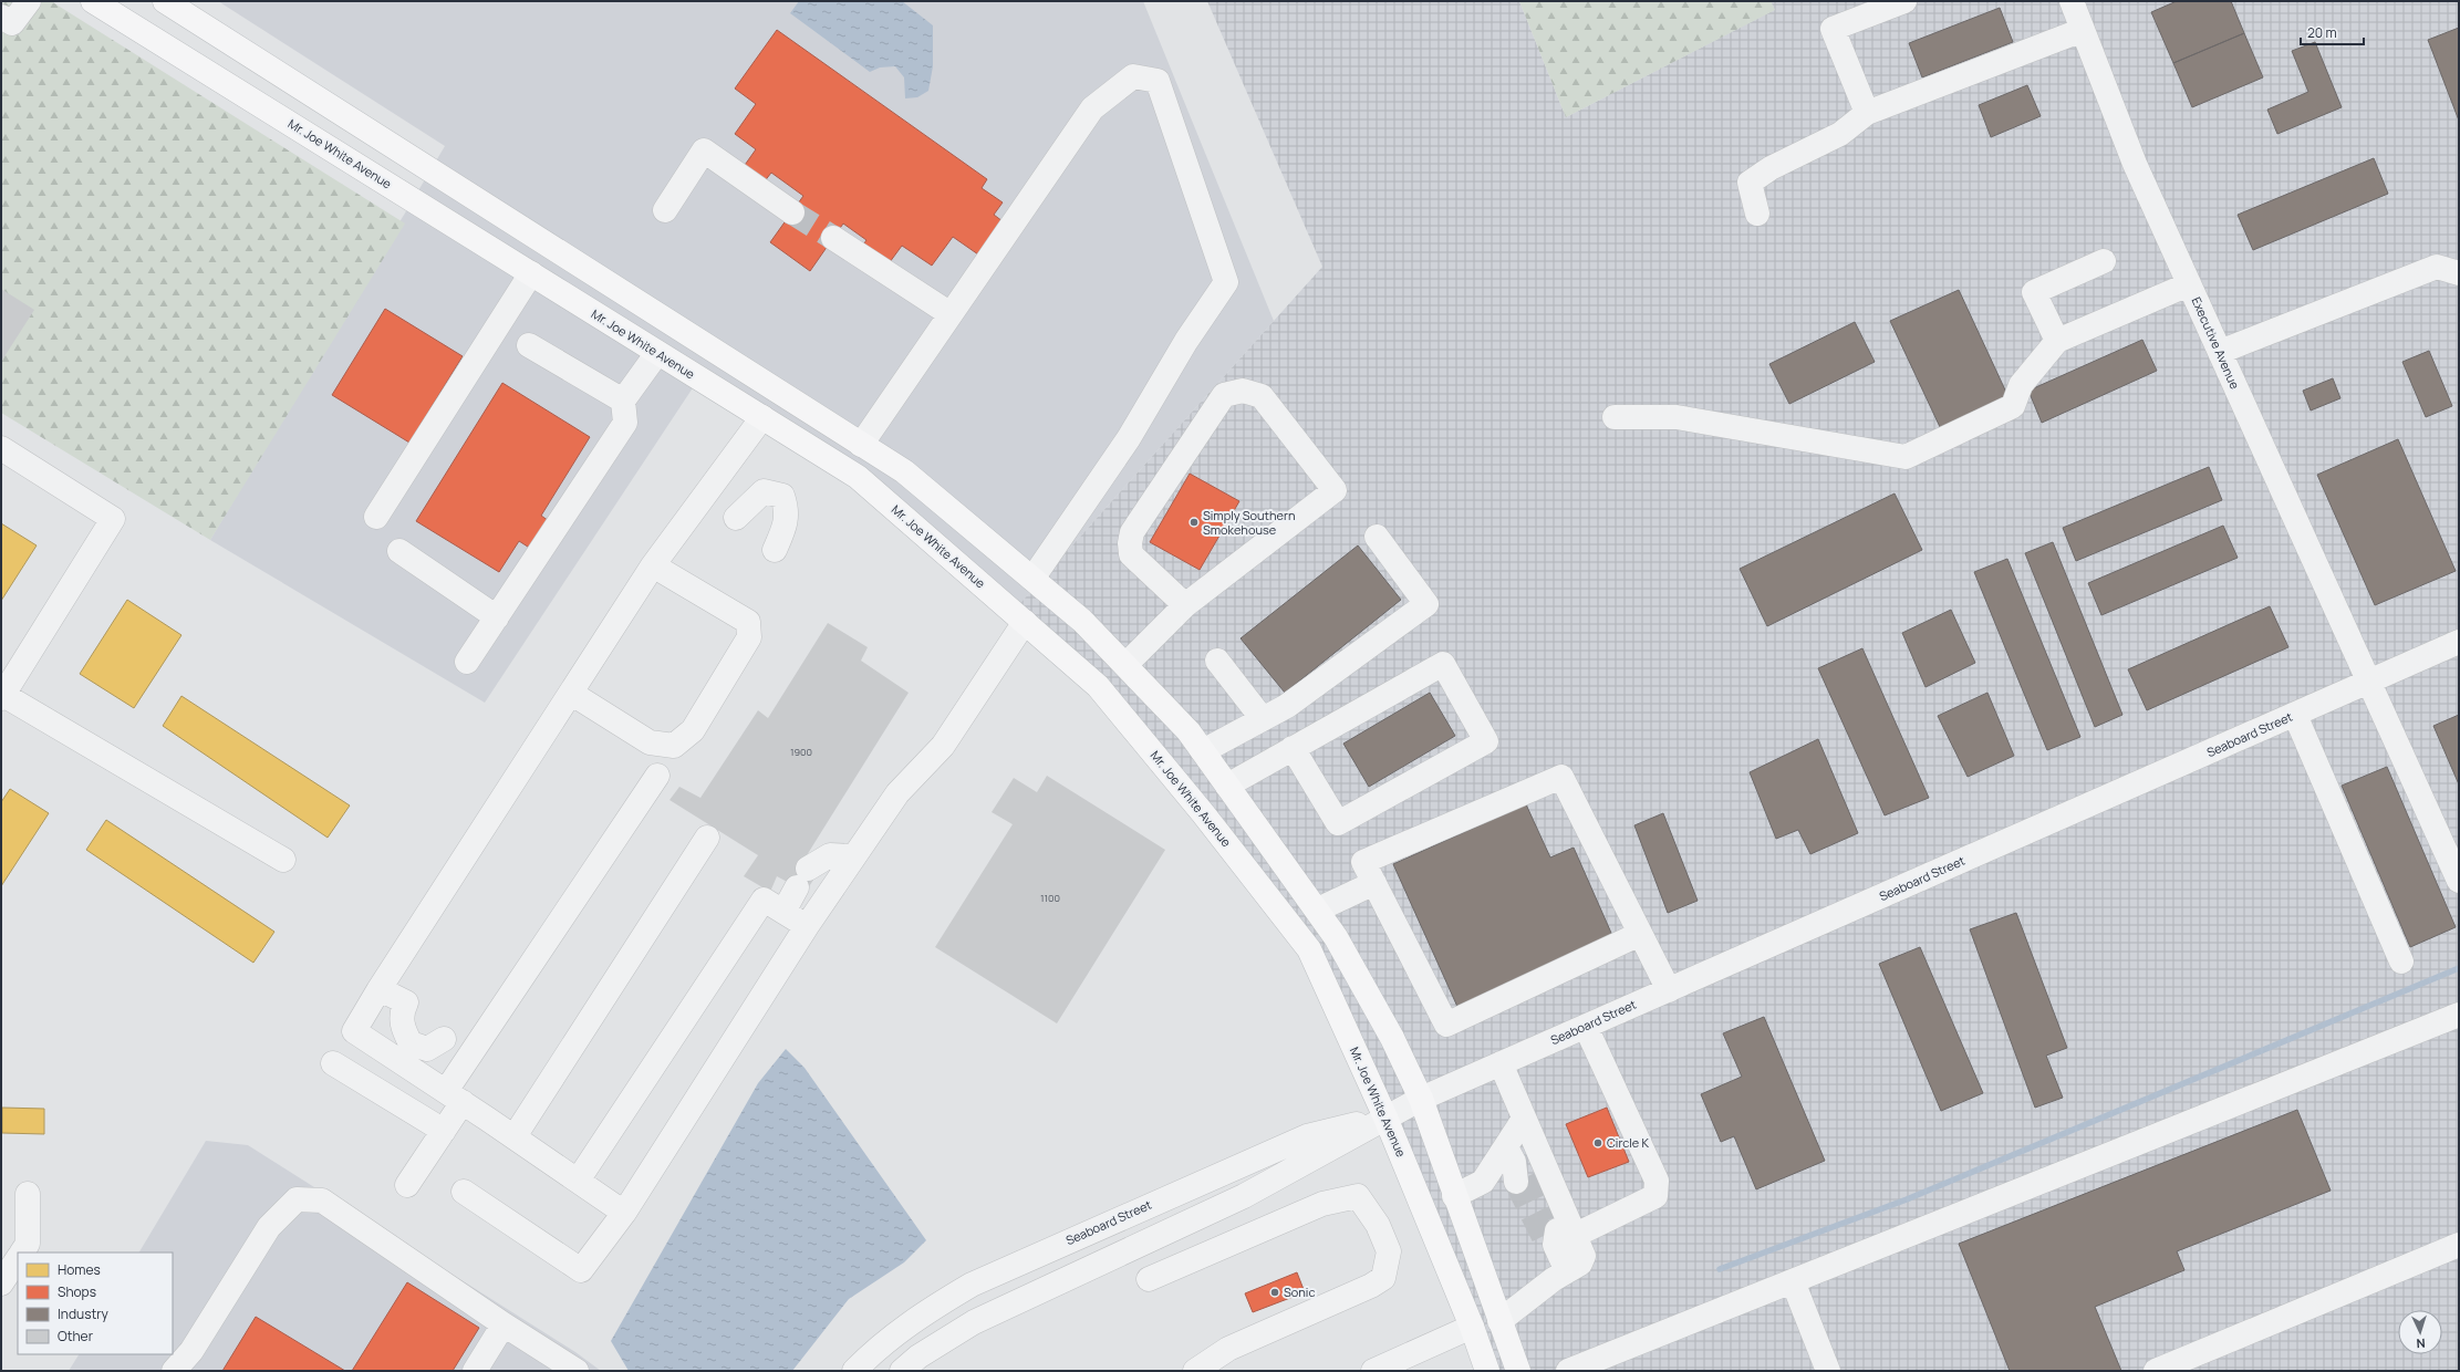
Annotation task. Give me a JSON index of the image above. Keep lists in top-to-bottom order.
{
  "streets": {
    "main road": ["Mr. Joe White Avenue"],
    "street": ["Executive Avenue", "Seaboard Street"]
  },
  "crossings": [
    ["Mr. Joe White Avenue", "Seaboard Street"],
    ["Executive Avenue", "Seaboard Street"]
  ],
  "places": ["Simply Southern Smokehouse", "Circle K", "Sonic"],
  "house_numbers": ["1900", "1100"],
  "legend": [
    "Homes",
    "Shops",
    "Industry",
    "Other"
  ],
  "scale_bar": "20 m",
  "north": "bottom"
}
